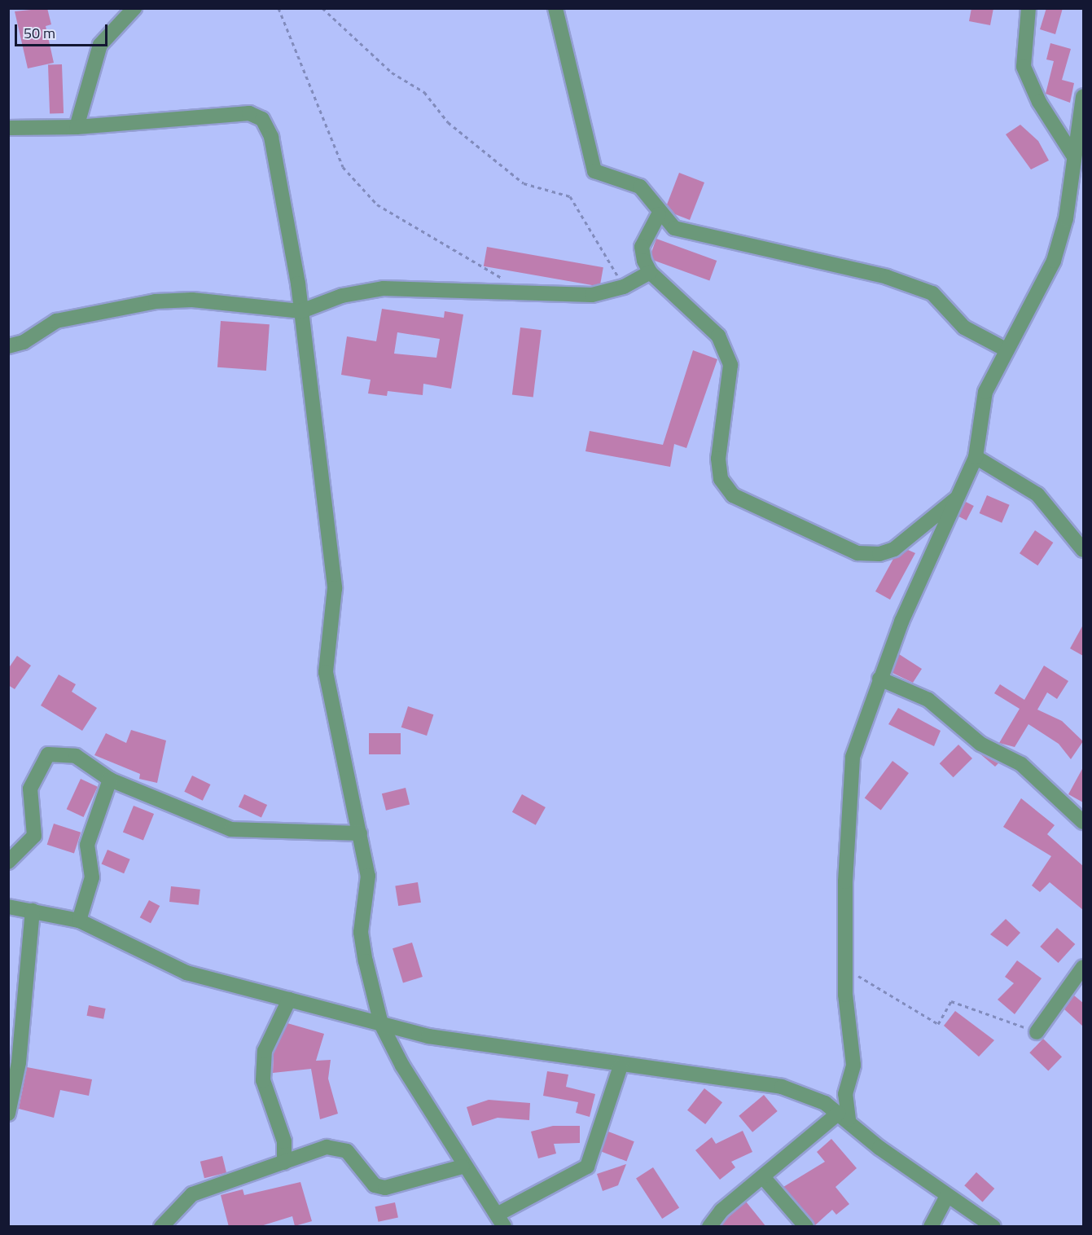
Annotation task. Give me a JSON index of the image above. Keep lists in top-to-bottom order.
{
  "scale_bar": "50 m"
}
